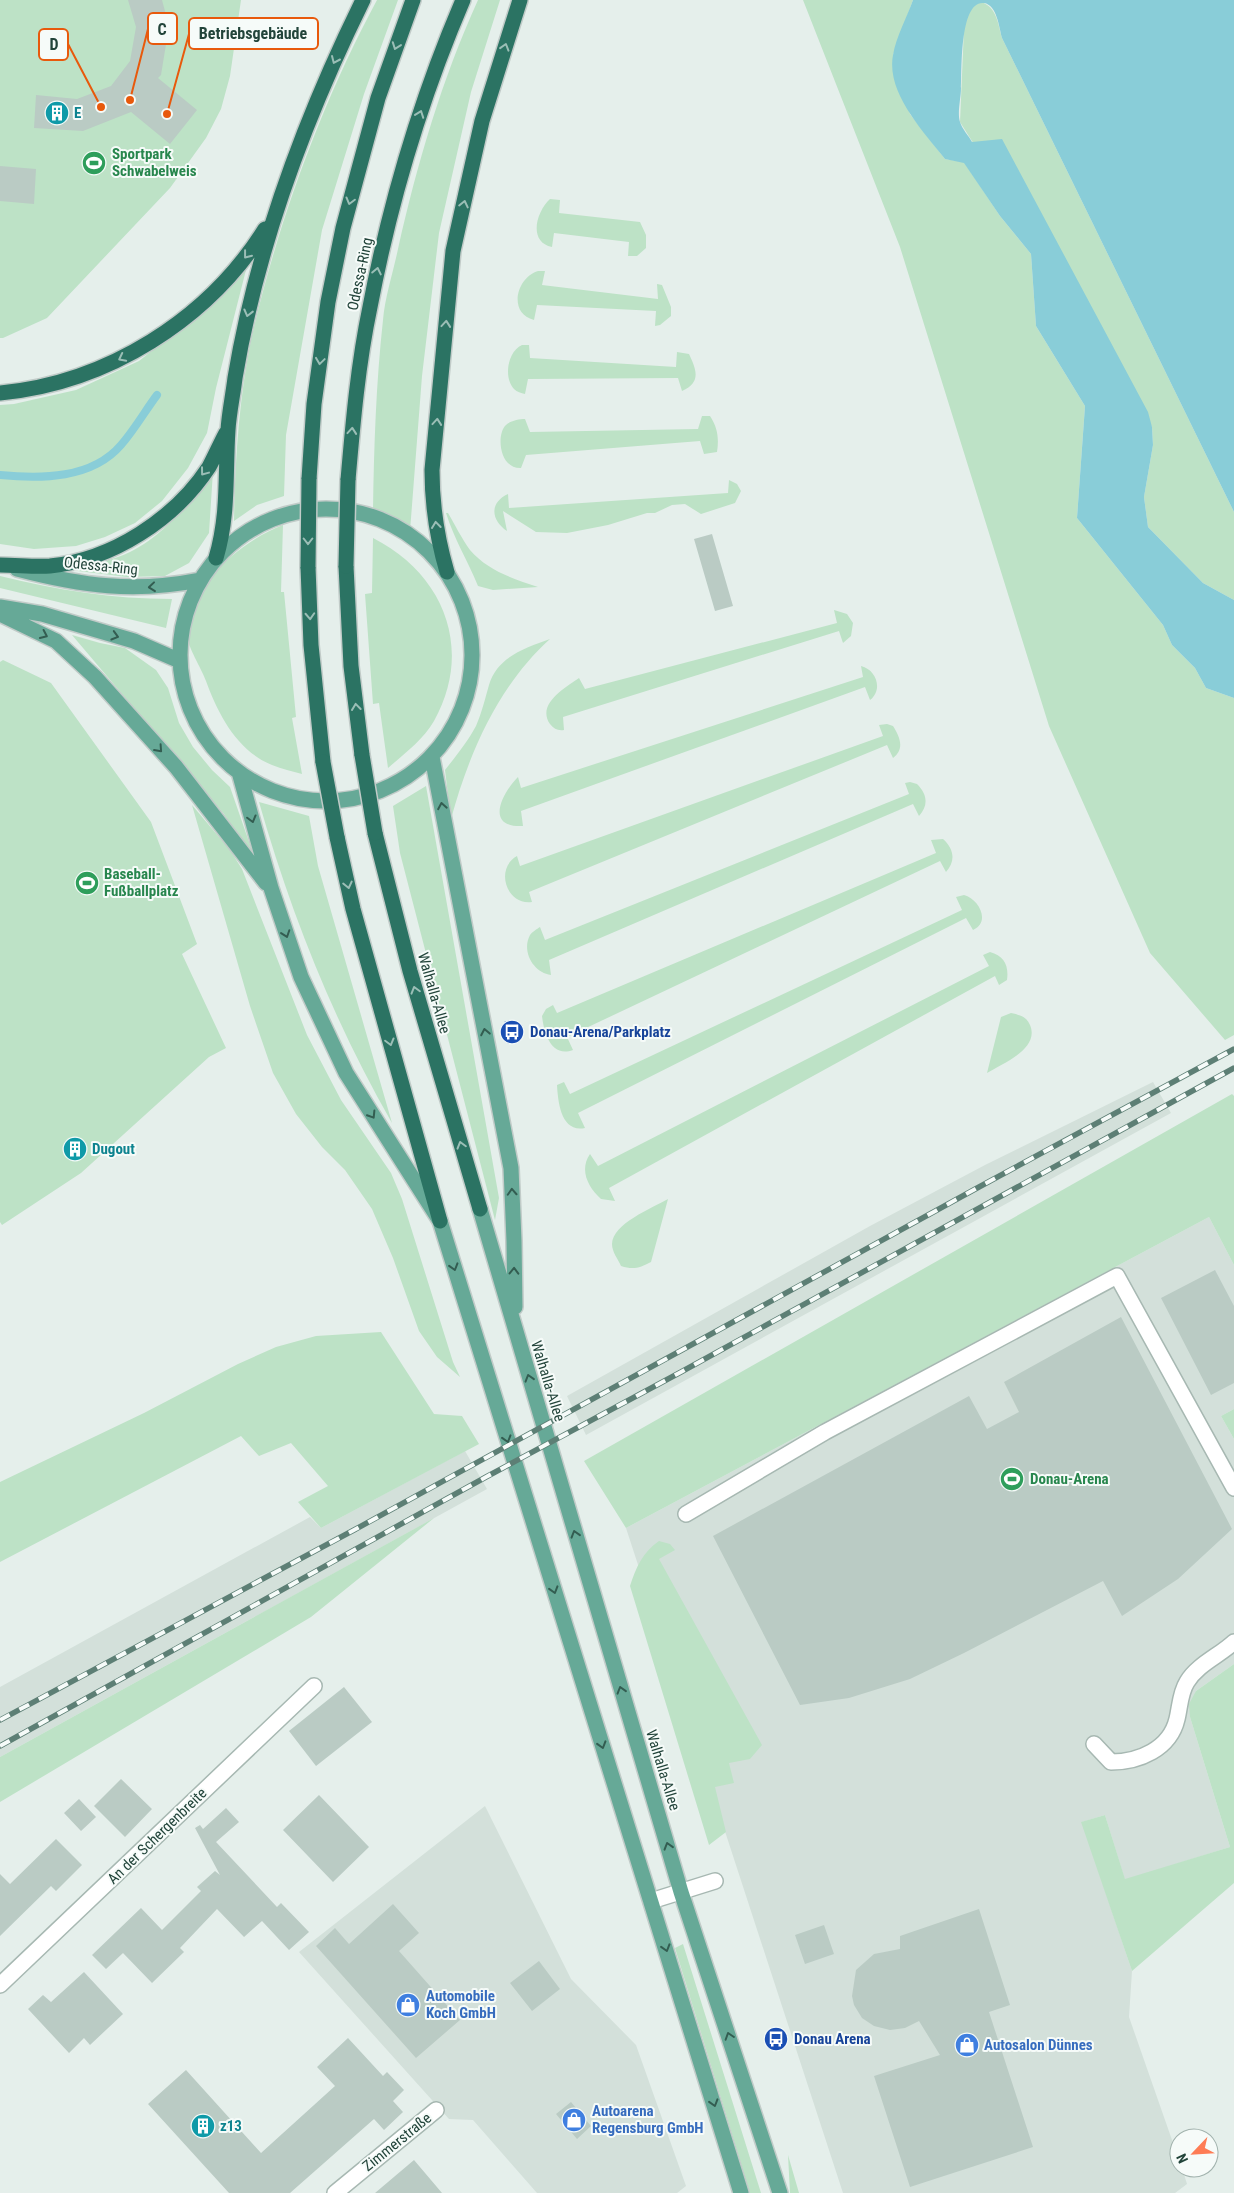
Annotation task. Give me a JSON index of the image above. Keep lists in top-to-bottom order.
{
  "streets": {
    "highway": ["Odessa-Ring", "Walhalla-Allee"],
    "street": ["An der Schergenbreite", "Zimmerstraße"]
  },
  "crossings": [
    ["Odessa-Ring", "Walhalla-Allee"]
  ],
  "one_way": ["Walhalla-Allee"],
  "places": {
    "other": ["C", "D", "Betriebsgebäude"],
    "building": ["E", "Dugout", "z13"],
    "sports": ["Sportpark Schwabelweis", "Baseball- Fußballplatz", "Donau-Arena"],
    "bus stop": ["Donau-Arena/Parkplatz", "Donau Arena"],
    "shop": ["Automobile Koch GmbH", "Autosalon Dünnes", "Autoarena Regensburg GmbH"]
  },
  "north": "bottom left"
}
